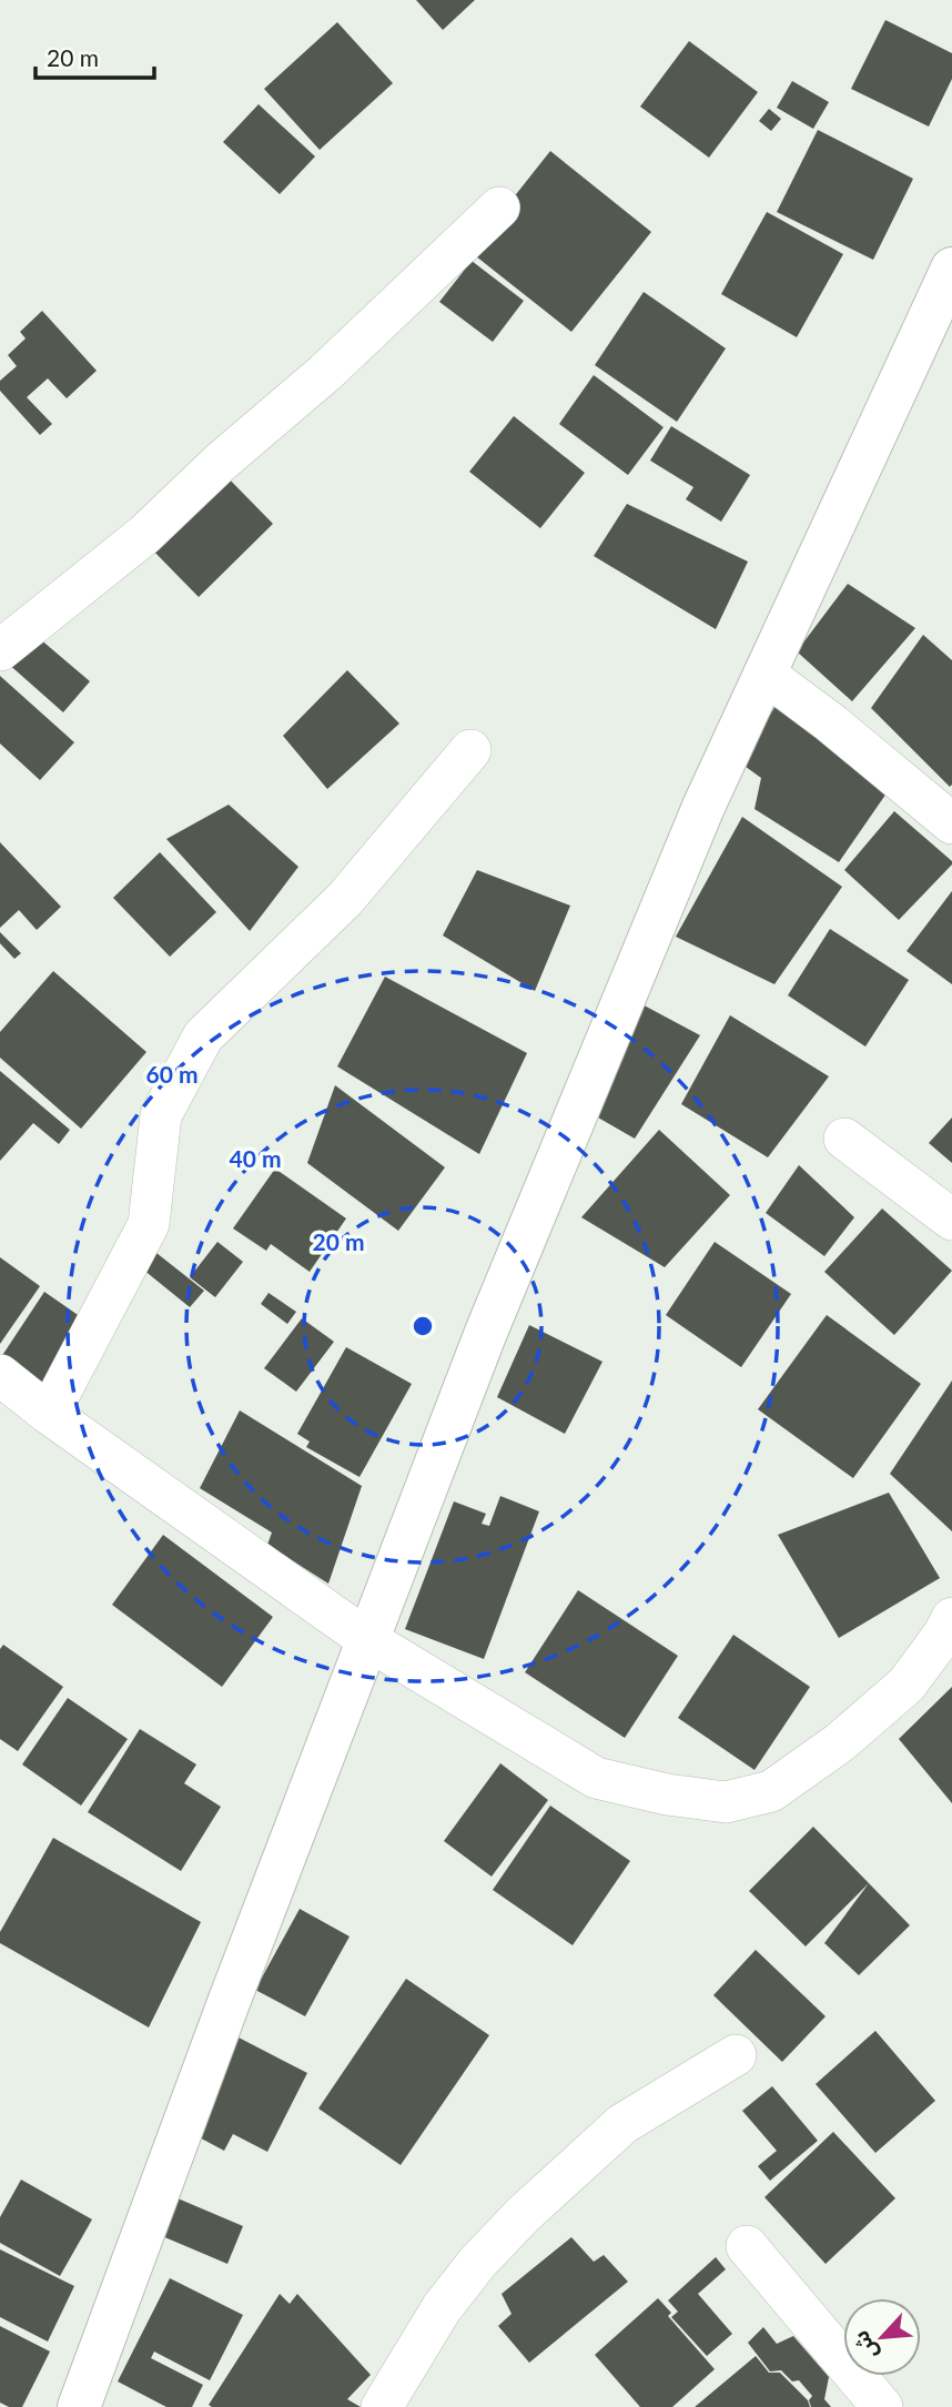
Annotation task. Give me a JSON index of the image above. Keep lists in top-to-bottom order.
{
  "scale_bar": "20 m",
  "north": "bottom left",
  "rings": ["60 m", "40 m", "20 m"]
}
